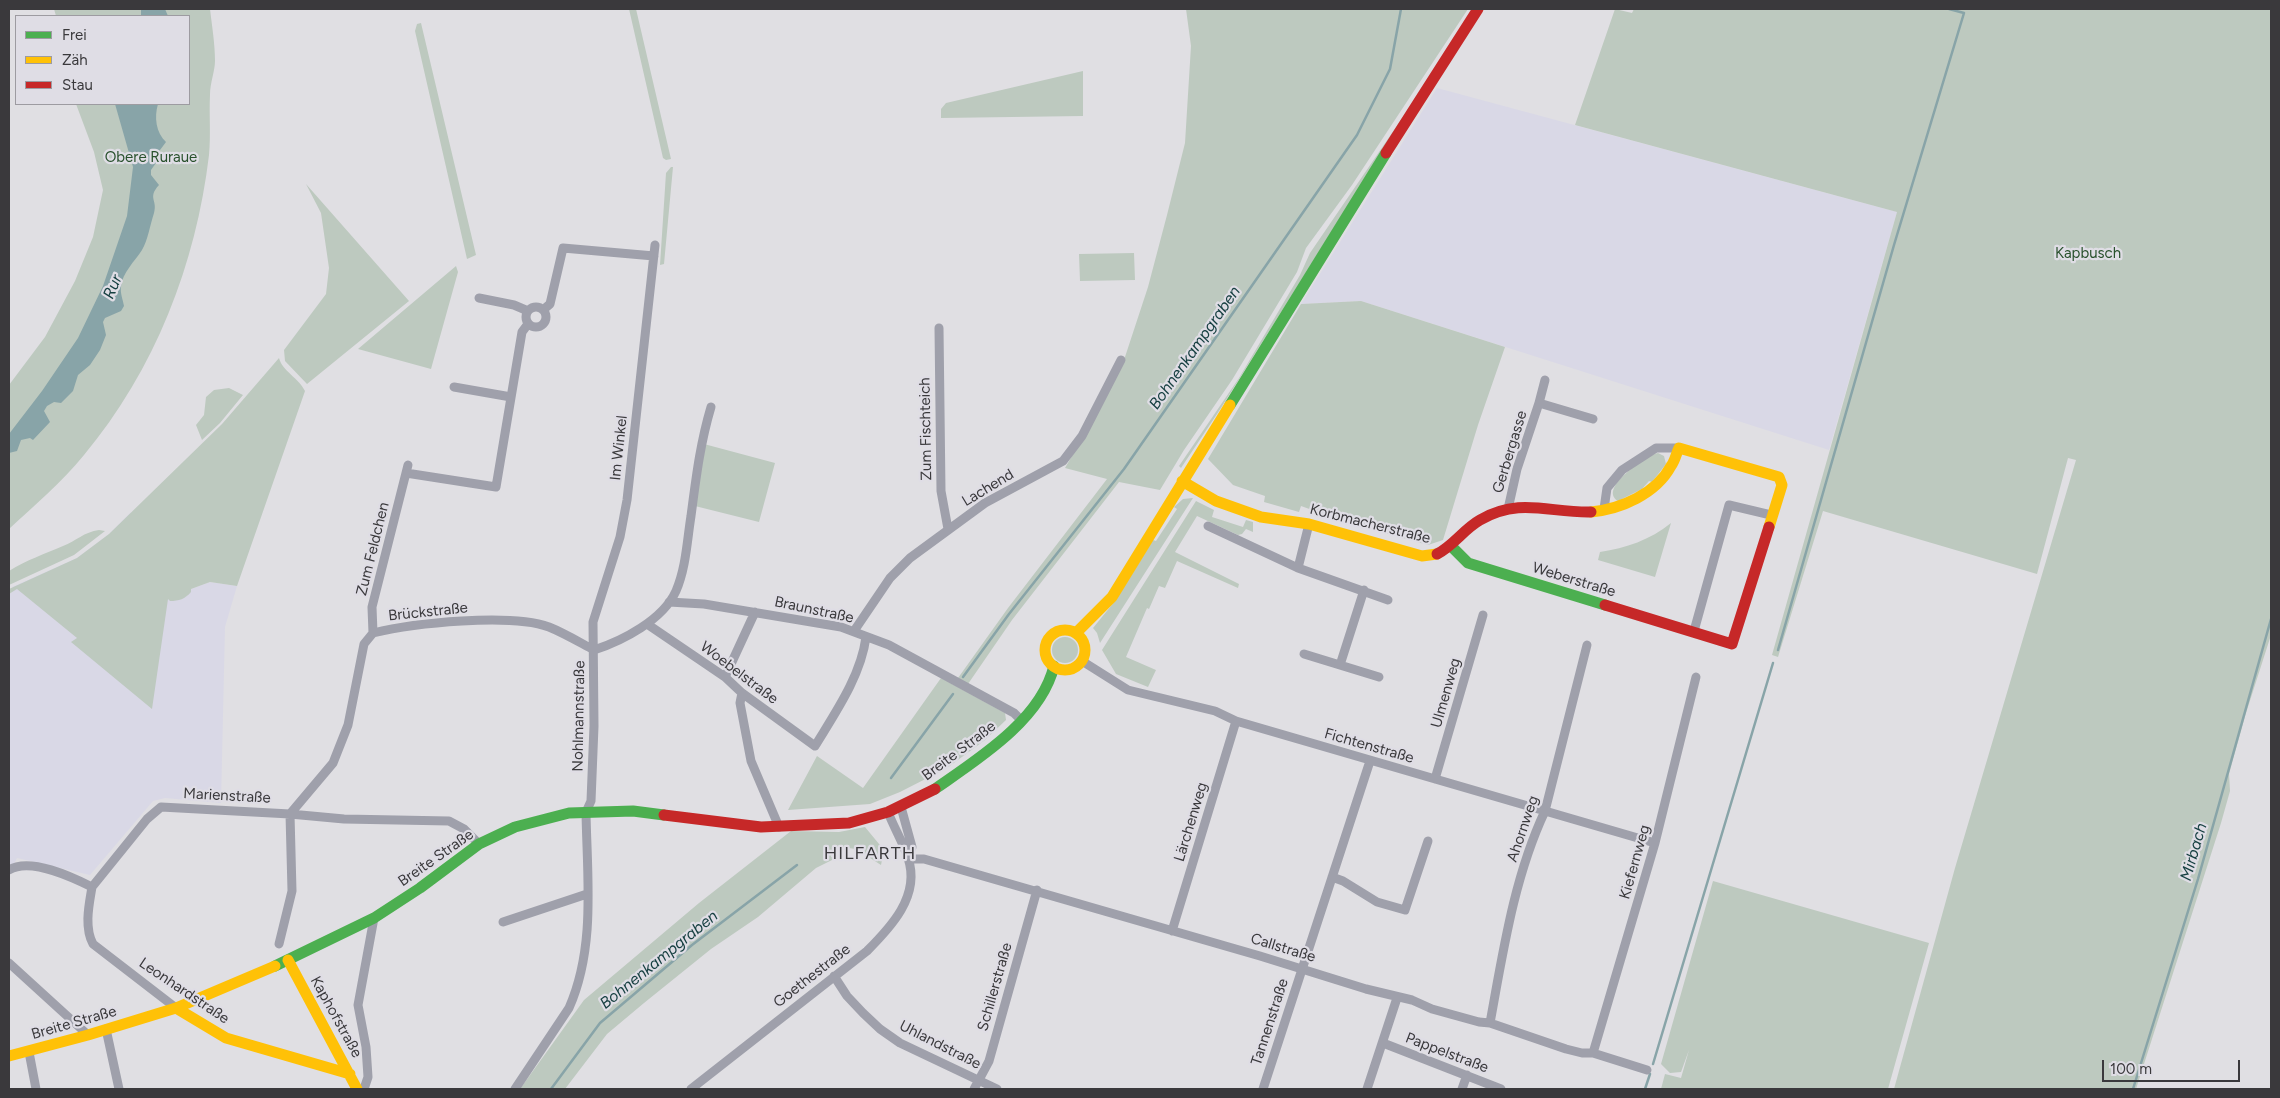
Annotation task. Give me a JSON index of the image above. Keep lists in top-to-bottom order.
{
  "streets": {
    "main road": [
      "Korbmacherstraße",
      "Weberstraße",
      "Breite Straße",
      "Leonhardstraße",
      "Kaphofstraße"
    ],
    "street": [
      "Zum Fischteich",
      "Im Winkel",
      "Gerbergasse",
      "Lachend",
      "Zum Feldchen",
      "Braunstraße",
      "Brückstraße",
      "Woebelstraße",
      "Ulmenweg",
      "Nohlmannstraße",
      "Fichtenstraße",
      "Marienstraße",
      "Lärchenweg",
      "Ahornweg",
      "Kiefernweg",
      "Callstraße",
      "Goethestraße",
      "Schillerstraße",
      "Tannenstraße",
      "Uhlandstraße",
      "Pappelstraße"
    ]
  },
  "crossings": [
    ["Zum Fischteich", "Lachend"],
    ["Im Winkel", "Brückstraße"],
    ["Im Winkel", "Nohlmannstraße"],
    ["Gerbergasse", "Korbmacherstraße"],
    ["Lachend", "Braunstraße"],
    ["Korbmacherstraße", "Weberstraße"],
    ["Zum Feldchen", "Brückstraße"],
    ["Braunstraße", "Woebelstraße"],
    ["Braunstraße", "Nohlmannstraße"],
    ["Braunstraße", "Breite Straße"],
    ["Brückstraße", "Nohlmannstraße"],
    ["Brückstraße", "Marienstraße"],
    ["Woebelstraße", "Nohlmannstraße"],
    ["Ulmenweg", "Fichtenstraße"],
    ["Nohlmannstraße", "Breite Straße"],
    ["Fichtenstraße", "Breite Straße"],
    ["Fichtenstraße", "Lärchenweg"],
    ["Fichtenstraße", "Ahornweg"],
    ["Fichtenstraße", "Kiefernweg"],
    ["Fichtenstraße", "Tannenstraße"],
    ["Breite Straße", "Marienstraße"],
    ["Breite Straße", "Goethestraße"],
    ["Breite Straße", "Leonhardstraße"],
    ["Breite Straße", "Kaphofstraße"],
    ["Marienstraße", "Leonhardstraße"],
    ["Lärchenweg", "Callstraße"],
    ["Ahornweg", "Callstraße"],
    ["Kiefernweg", "Callstraße"],
    ["Callstraße", "Goethestraße"],
    ["Callstraße", "Schillerstraße"],
    ["Callstraße", "Tannenstraße"],
    ["Goethestraße", "Uhlandstraße"],
    ["Schillerstraße", "Uhlandstraße"],
    ["Leonhardstraße", "Kaphofstraße"]
  ],
  "districts": ["HILFARTH"],
  "water": ["Rur", "Bohnenkampgraben", "Mirbach"],
  "parks": ["Obere Ruraue", "Kapbusch"],
  "legend": ["Frei", "Zäh", "Stau"],
  "scale_bar": "100 m"
}
